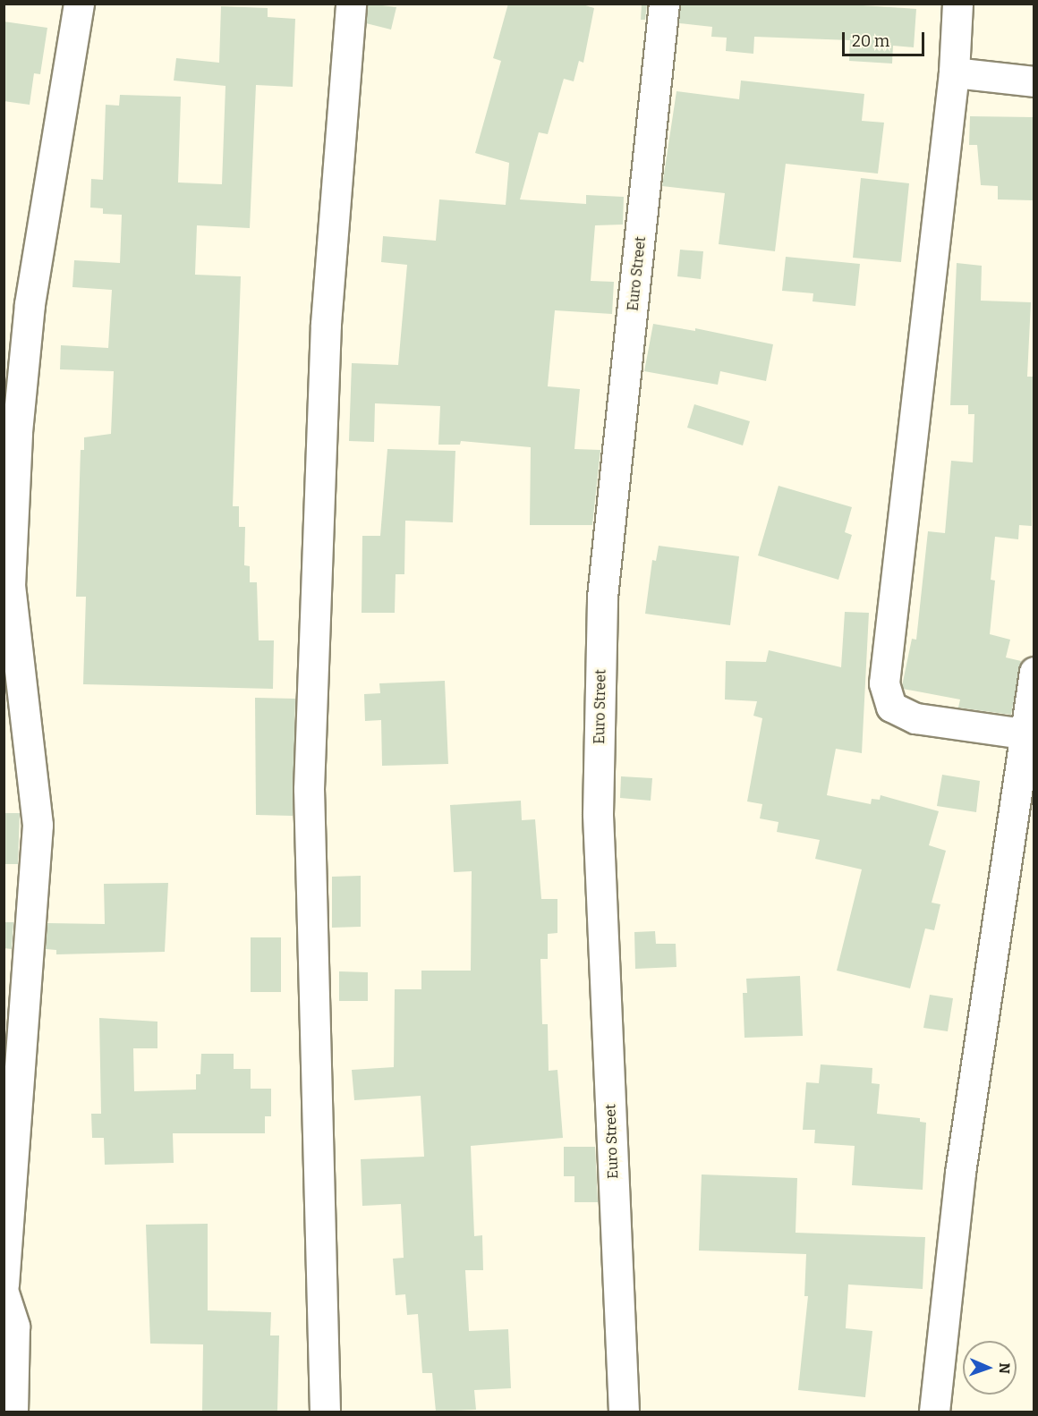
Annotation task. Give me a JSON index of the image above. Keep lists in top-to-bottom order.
{
  "streets": {
    "street": ["Euro Street"]
  },
  "scale_bar": "20 m",
  "north": "right"
}
